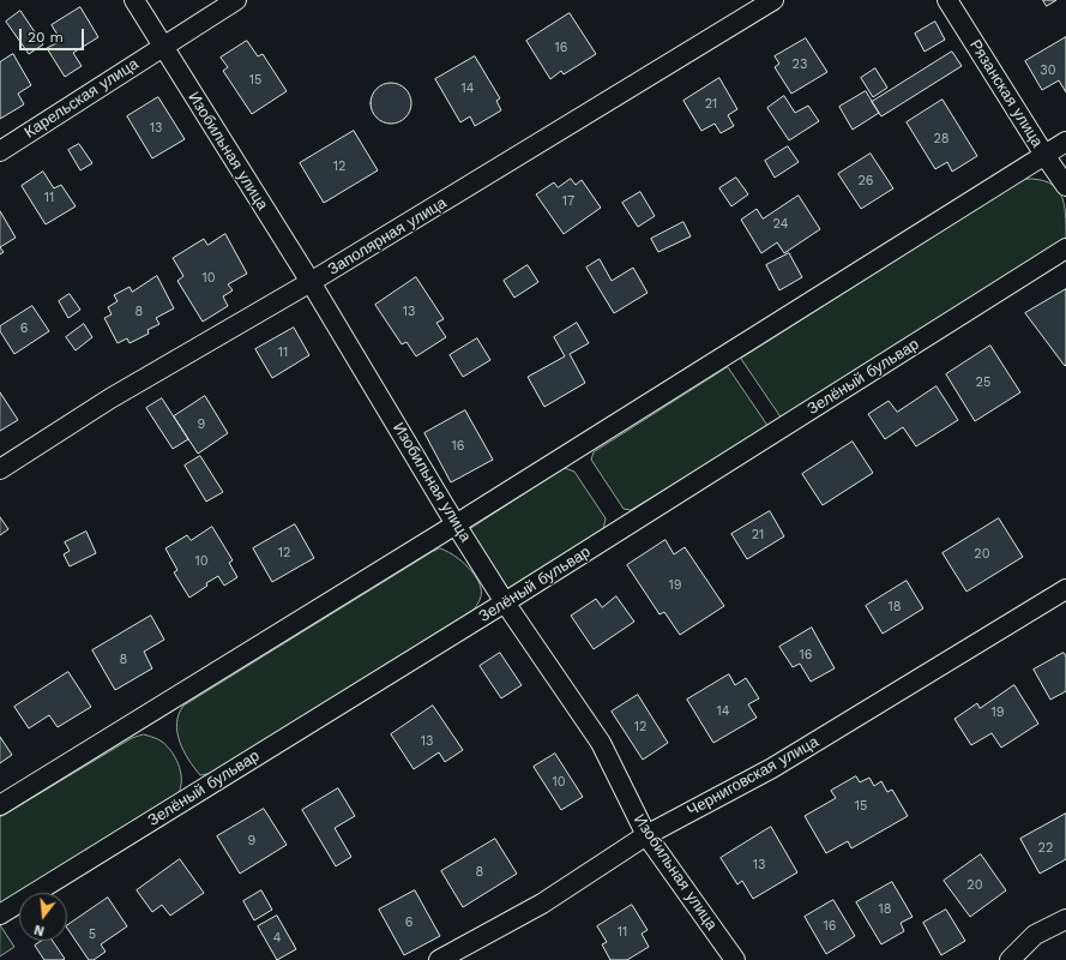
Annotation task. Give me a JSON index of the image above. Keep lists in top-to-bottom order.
{
  "streets": {
    "street": [
      "Рязанская улица",
      "Карельская улица",
      "Изобильная улица",
      "Заполярная улица",
      "Зелёный бульвар",
      "Черниговская улица"
    ]
  },
  "crossings": [
    ["Карельская улица", "Изобильная улица"],
    ["Изобильная улица", "Заполярная улица"],
    ["Изобильная улица", "Зелёный бульвар"],
    ["Изобильная улица", "Черниговская улица"]
  ],
  "house_numbers": [
    "16",
    "23",
    "30",
    "15",
    "14",
    "21",
    "13",
    "28",
    "12",
    "26",
    "11",
    "17",
    "24",
    "10",
    "8",
    "13",
    "6",
    "11",
    "25",
    "9",
    "16",
    "21",
    "12",
    "20",
    "10",
    "19",
    "18",
    "16",
    "8",
    "14",
    "19",
    "12",
    "13",
    "10",
    "15",
    "9",
    "22",
    "13",
    "8",
    "20",
    "18",
    "6",
    "16",
    "11",
    "5",
    "4"
  ],
  "scale_bar": "20 m",
  "north": "bottom"
}
